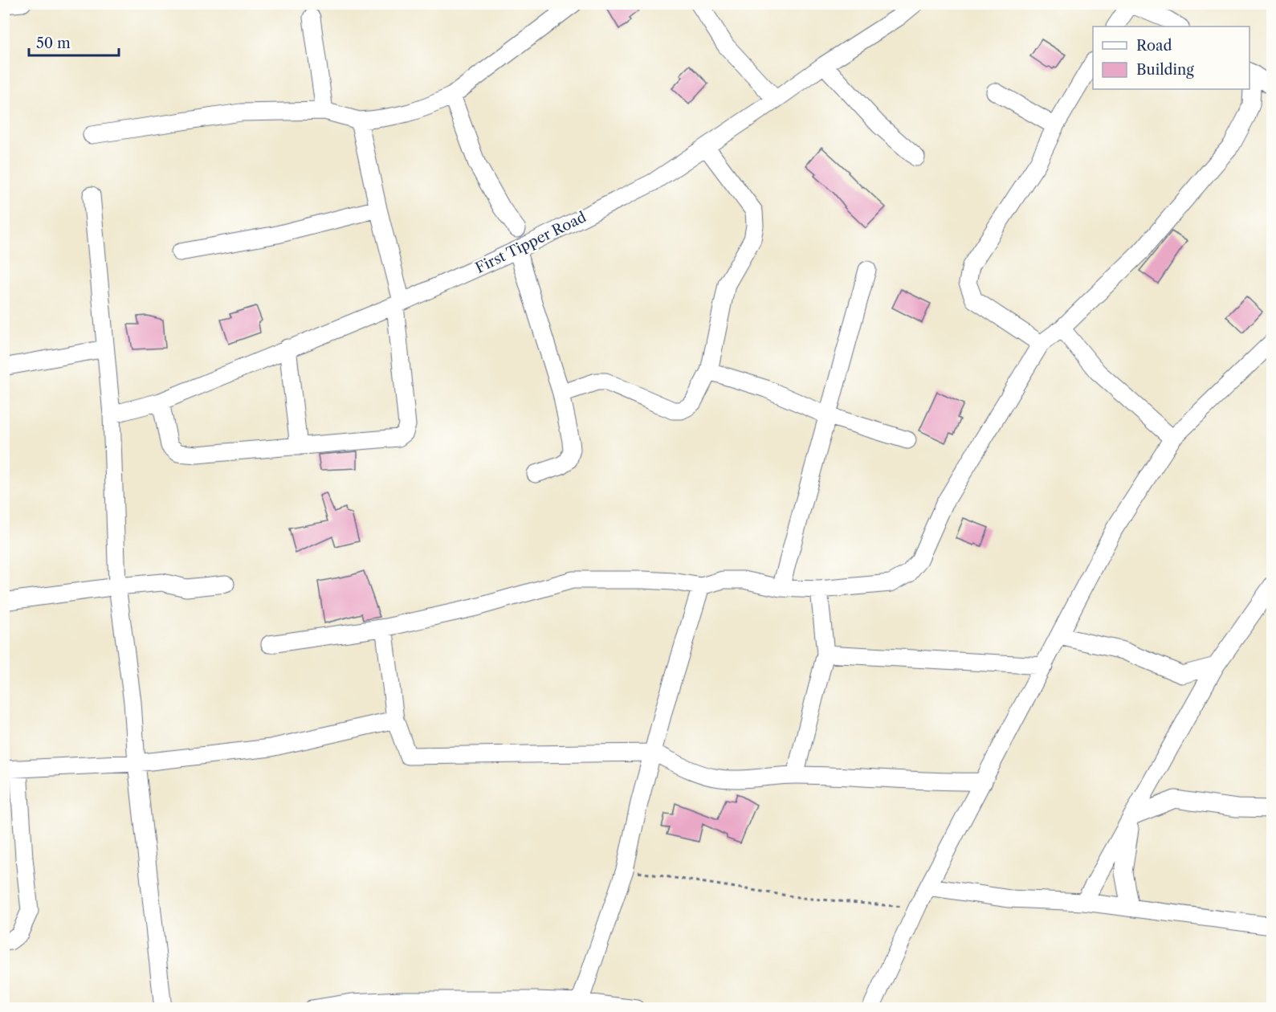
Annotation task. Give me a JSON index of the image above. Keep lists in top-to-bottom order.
{
  "streets": {
    "street": ["First Tipper Road"]
  },
  "legend": ["Road", "Building"],
  "scale_bar": "50 m"
}
